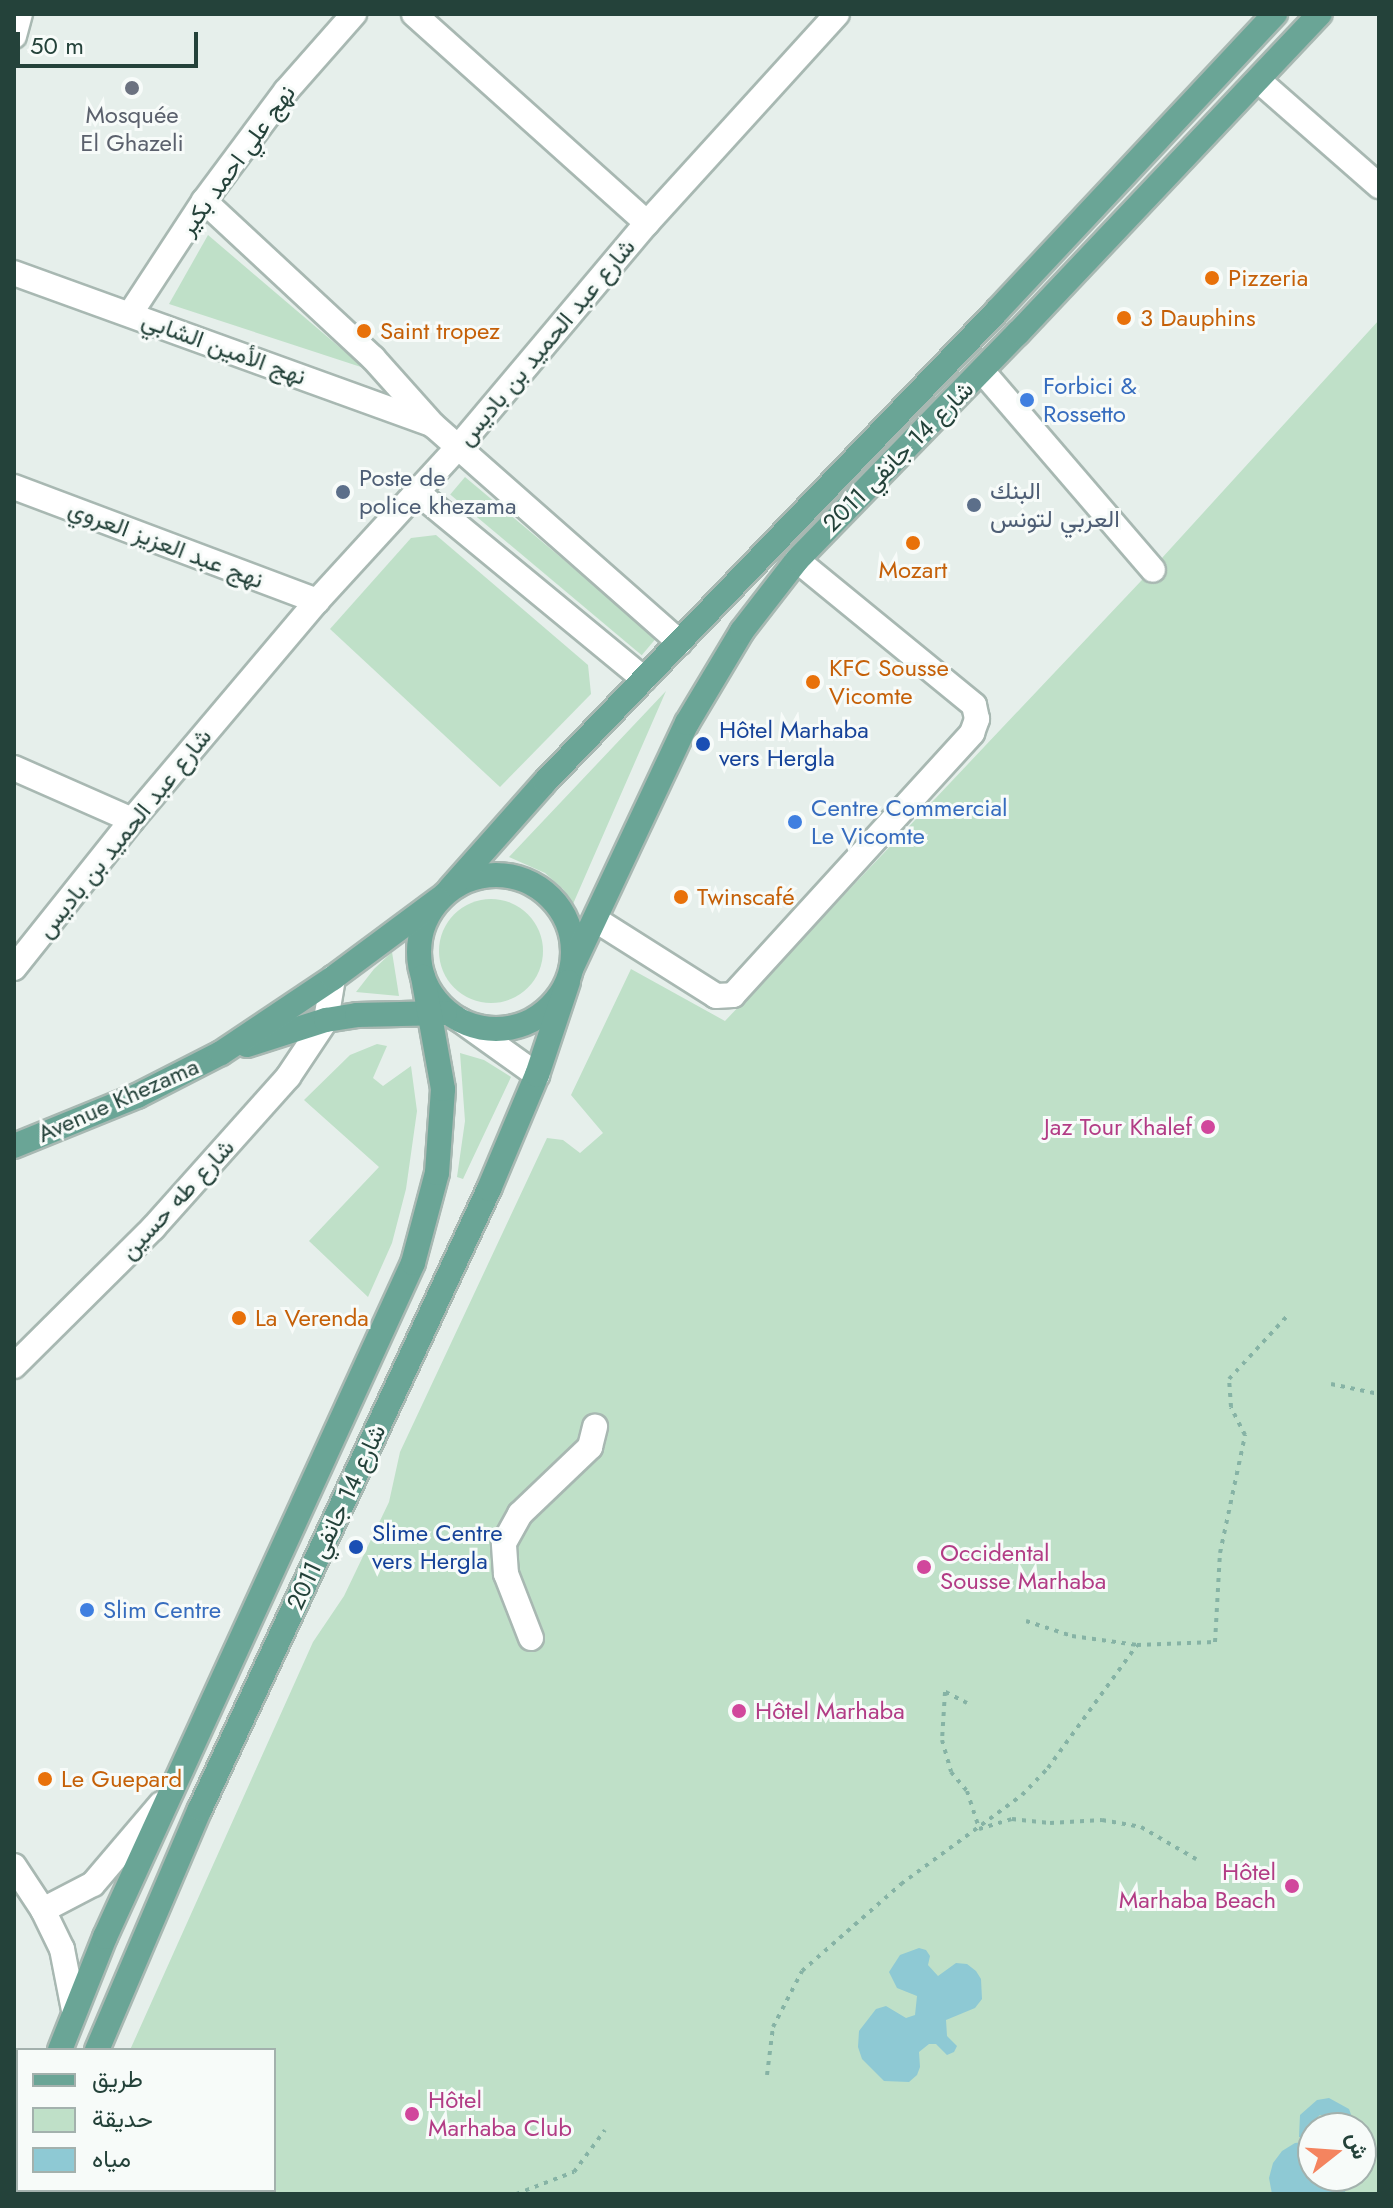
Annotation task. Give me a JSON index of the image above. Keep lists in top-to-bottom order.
{
  "streets": {
    "main road": ["شارع 14 جانفي 2011", "Avenue Khezama"],
    "street": [
      "نهج علي احمد بكير",
      "شارع عبد الحميد بن باديس",
      "نهج الأمين الشابي",
      "نهج عبد العزيز العروي",
      "شارع طه حسين"
    ]
  },
  "crossings": [
    ["نهج علي احمد بكير", "نهج الأمين الشابي"],
    ["شارع عبد الحميد بن باديس", "نهج عبد العزيز العروي"],
    ["شارع 14 جانفي 2011", "Avenue Khezama"],
    ["Avenue Khezama", "شارع طه حسين"]
  ],
  "places": [
    "Mosquée El Ghazeli",
    "Pizzeria",
    "3 Dauphins",
    "Saint tropez",
    "Forbici & Rossetto",
    "Poste de police khezama",
    "البنك العربي لتونس",
    "Mozart",
    "KFC Sousse Vicomte",
    "Hôtel Marhaba vers Hergla",
    "Centre Commercial Le Vicomte",
    "Twinscafé",
    "Jaz Tour Khalef",
    "La Verenda",
    "Slime Centre vers Hergla",
    "Occidental Sousse Marhaba",
    "Slim Centre",
    "Hôtel Marhaba",
    "Le Guepard",
    "Hôtel Marhaba Beach",
    "Hôtel Marhaba Club"
  ],
  "legend": ["طريق", "حديقة", "مياه"],
  "scale_bar": "50 m",
  "north": "right"
}
